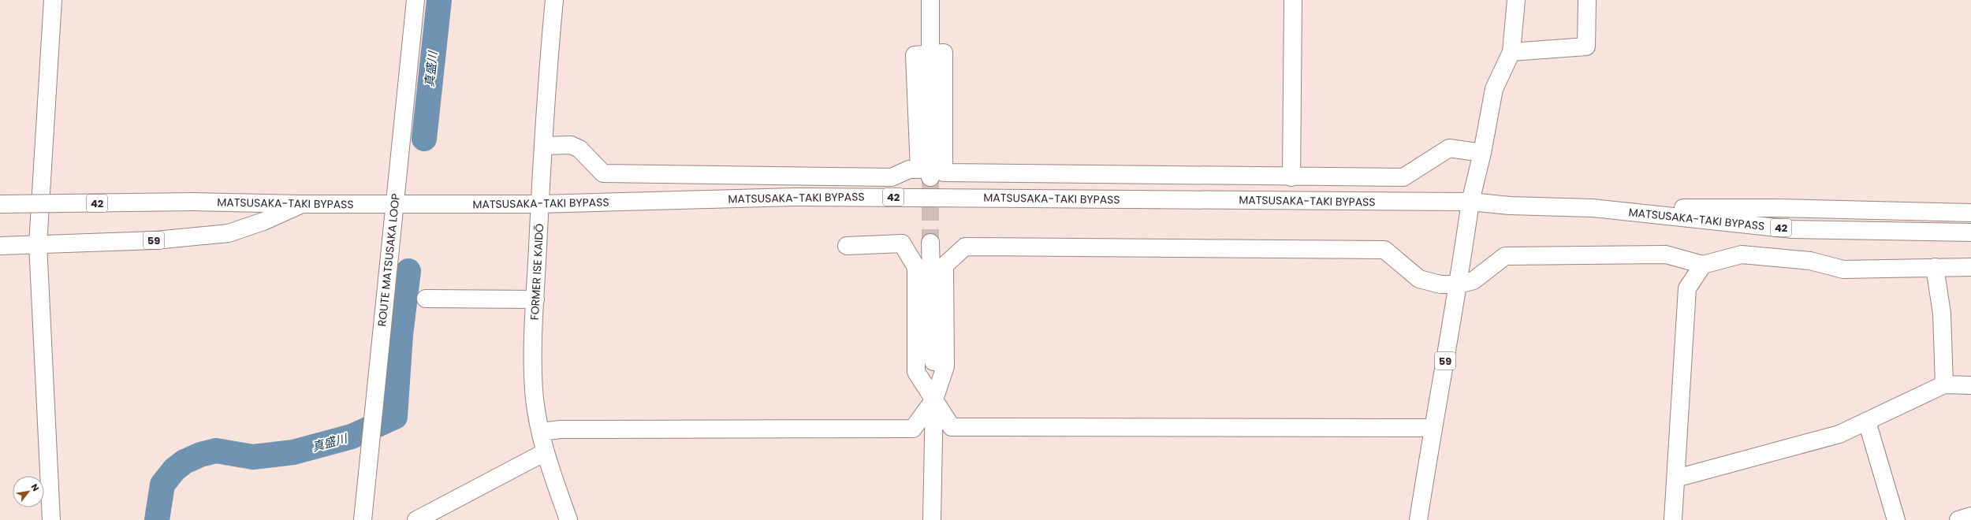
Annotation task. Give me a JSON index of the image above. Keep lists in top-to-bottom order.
{
  "streets": {
    "main road": [
      "42",
      "MATSUSAKA-TAKI BYPASS",
      "59",
      "ROUTE MATSUSAKA LOOP",
      "FORMER ISE KAIDŌ"
    ]
  },
  "crossings": [
    ["MATSUSAKA-TAKI BYPASS", "59"],
    ["MATSUSAKA-TAKI BYPASS", "ROUTE MATSUSAKA LOOP"],
    ["MATSUSAKA-TAKI BYPASS", "FORMER ISE KAIDŌ"]
  ],
  "water": ["真盛川"],
  "north": "top right"
}
